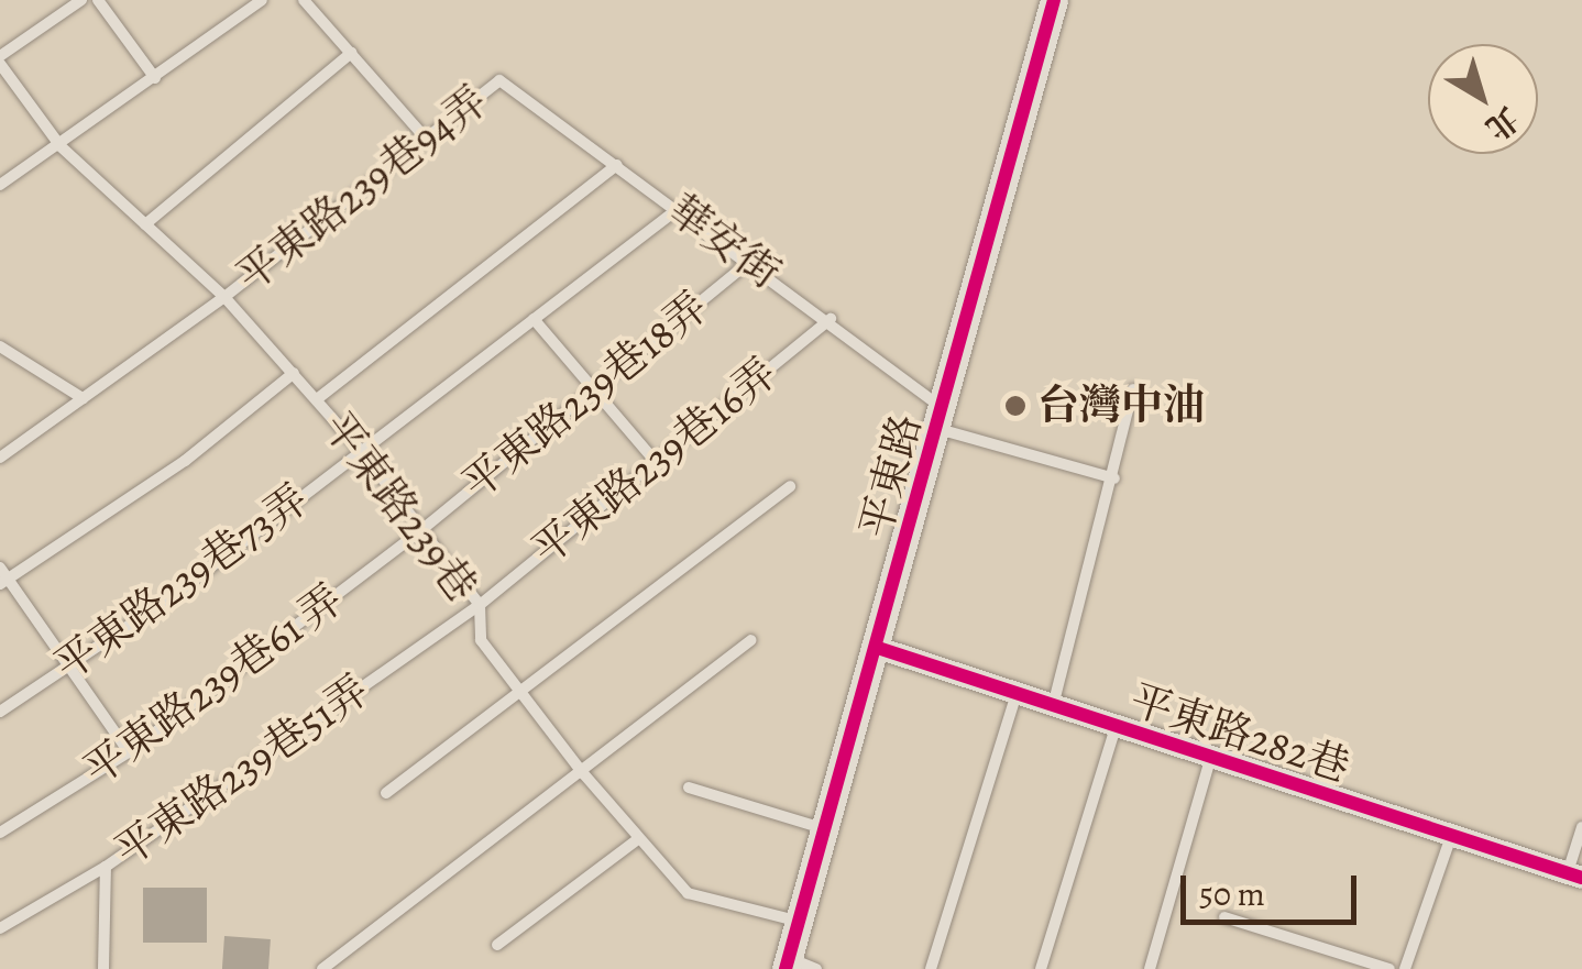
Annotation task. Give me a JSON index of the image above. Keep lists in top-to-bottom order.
{
  "streets": {
    "street": ["平東路", "平東路282巷"],
    "lane": [
      "平東路239巷94弄",
      "華安街",
      "平東路239巷18弄",
      "平東路239巷16弄",
      "平東路239巷",
      "平東路239巷73弄",
      "平東路239巷61 弄",
      "平東路239巷51弄"
    ]
  },
  "crossings": [
    ["平東路239巷94弄", "華安街"],
    ["平東路239巷94弄", "平東路239巷"],
    ["華安街", "平東路239巷18弄"],
    ["華安街", "平東路239巷16弄"],
    ["華安街", "平東路"],
    ["華安街", "平東路239巷73弄"],
    ["平東路239巷18弄", "平東路239巷"],
    ["平東路239巷18弄", "平東路239巷61 弄"],
    ["平東路239巷16弄", "平東路239巷"],
    ["平東路239巷16弄", "平東路239巷51弄"],
    ["平東路", "平東路239巷"],
    ["平東路", "平東路282巷"],
    ["平東路239巷", "平東路239巷73弄"],
    ["平東路239巷", "平東路239巷61 弄"],
    ["平東路239巷", "平東路239巷51弄"]
  ],
  "places": ["台灣中油"],
  "scale_bar": "50 m",
  "north": "bottom right"
}
